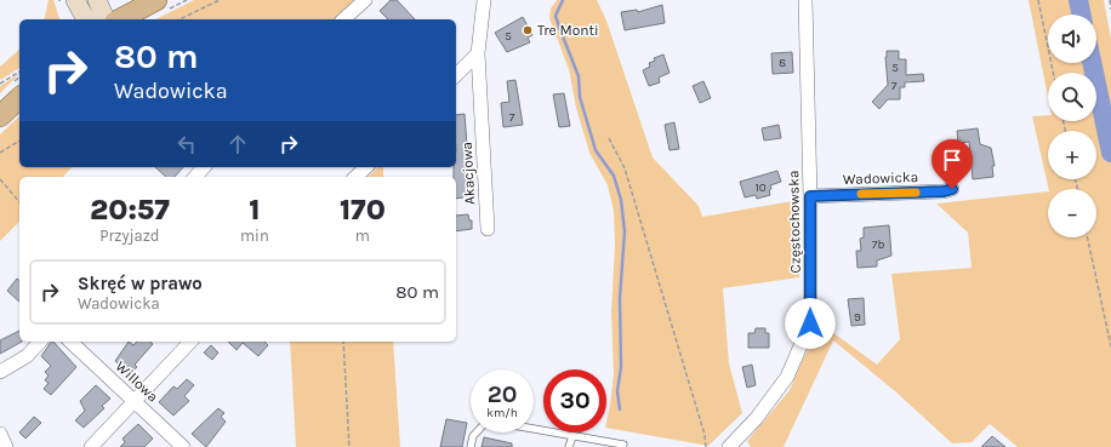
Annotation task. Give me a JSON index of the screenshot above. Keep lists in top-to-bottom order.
{
  "streets": {
    "street": [
      "Akacjowa",
      "Wadowicka",
      "Częstochowska",
      "Willowa"
    ]
  },
  "crossings": [
    ["Wadowicka", "Częstochowska"]
  ],
  "places": ["Tre Monti"],
  "house_numbers": [
    "5",
    "8",
    "5",
    "7",
    "7",
    "10",
    "7b",
    "9"
  ],
  "page": {
    "map_buttons": ["+", "−"],
    "turn": ["80 m", "Wadowicka"],
    "eta": [
      "20:57",
      "Przyjazd",
      "1",
      "min",
      "170",
      "m"
    ],
    "list": [
      {
        "name": "Skręć w prawo",
        "note": "Wadowicka",
        "value": "80 m"
      }
    ],
    "speed": "20 km/h",
    "limit": "30"
  }
}
